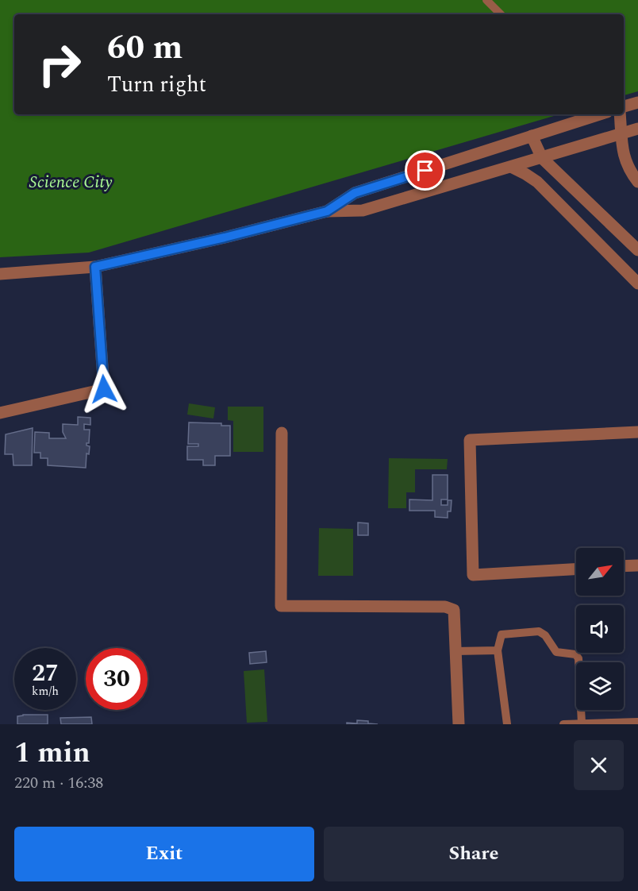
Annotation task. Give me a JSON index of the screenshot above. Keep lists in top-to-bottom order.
{
  "parks": ["Science City"],
  "north": "top right",
  "page": {
    "turn": ["60 m", "Turn right"],
    "speed": "27 km/h",
    "limit": "30",
    "heading": ["1 min", "220 m · 16:38"],
    "buttons": ["Exit", "Share"]
  }
}
